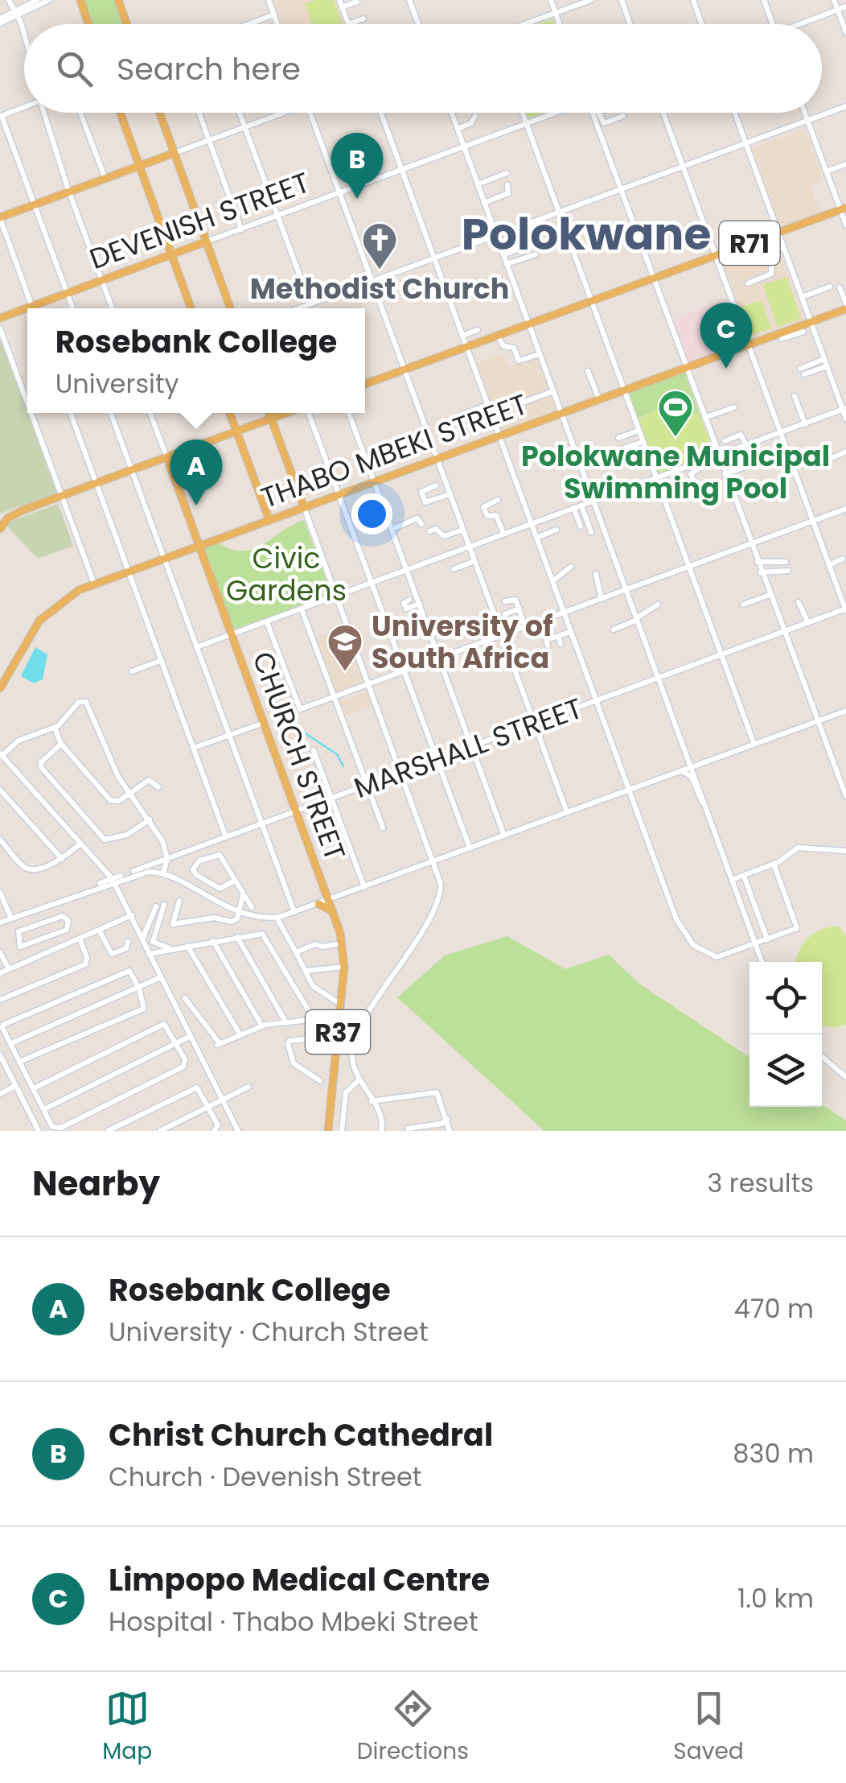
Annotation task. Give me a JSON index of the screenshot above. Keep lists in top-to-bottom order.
{
  "streets": {
    "main road": [
      "DEVENISH STREET",
      "R71",
      "THABO MBEKI STREET",
      "CHURCH STREET",
      "R37"
    ],
    "street": ["MARSHALL STREET"]
  },
  "crossings": [
    ["THABO MBEKI STREET", "CHURCH STREET"],
    ["MARSHALL STREET", "CHURCH STREET"]
  ],
  "districts": ["Polokwane"],
  "parks": ["Civic Gardens"],
  "places": {
    "church": ["Methodist Church"],
    "sports": ["Polokwane Municipal Swimming Pool"],
    "school or university": ["University of South Africa"]
  },
  "page": {
    "search": "Search here",
    "pins": ["B", "C", "A"],
    "popup": ["Rosebank College", "University"],
    "heading": ["Nearby", "3 results"],
    "list": [
      {
        "mark": "A",
        "name": "Rosebank College",
        "note": "University · Church Street",
        "value": "470 m"
      },
      {
        "mark": "B",
        "name": "Christ Church Cathedral",
        "note": "Church · Devenish Street",
        "value": "830 m"
      },
      {
        "mark": "C",
        "name": "Limpopo Medical Centre",
        "note": "Hospital · Thabo Mbeki Street",
        "value": "1.0 km"
      }
    ],
    "nav": ["Map", "Directions", "Saved"]
  }
}
